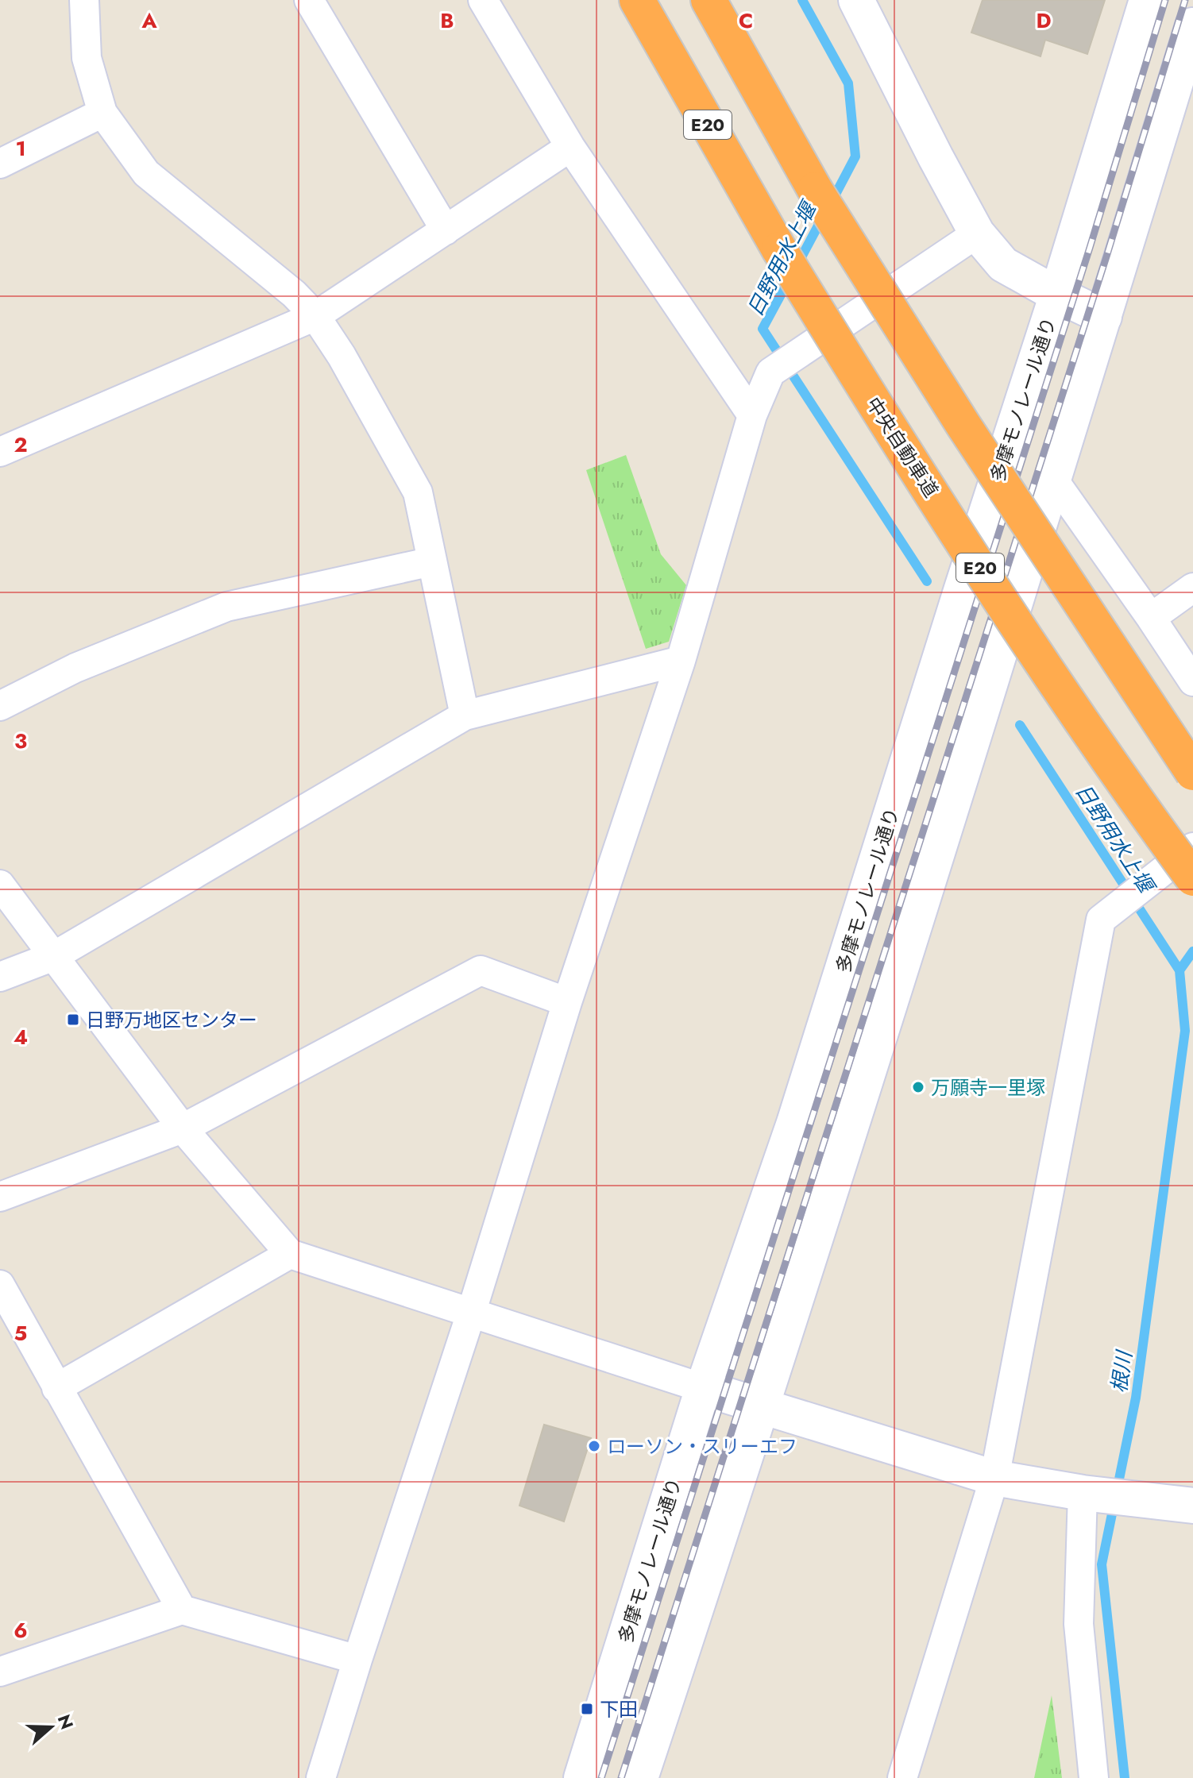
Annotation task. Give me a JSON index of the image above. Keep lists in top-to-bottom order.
{
  "streets": {
    "highway": ["E20", "中央自動車道"],
    "main road": ["多摩モノレール通り"]
  },
  "water": ["日野用水上堰", "根川"],
  "places": {
    "transit": ["日野万地区センター", "下田"],
    "other": ["万願寺一里塚", "ローソン・スリーエフ"]
  },
  "north": "right",
  "grid": {
    "columns": [
      "A",
      "B",
      "C",
      "D"
    ],
    "rows": [
      "1",
      "2",
      "3",
      "4",
      "5",
      "6"
    ]
  }
}
